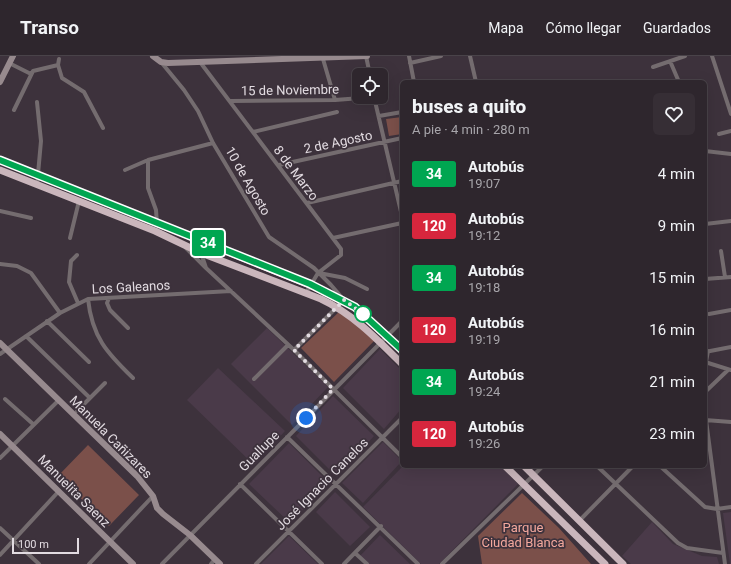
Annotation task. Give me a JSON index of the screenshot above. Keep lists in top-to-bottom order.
{
  "streets": {
    "street": [
      "15 de Noviembre",
      "2 de Agosto",
      "8 de Marzo",
      "10 de Agosto",
      "Los Galeanos",
      "Manuela Cañizares",
      "Guallupe",
      "José Ignacio Canelos",
      "Manuelita Saenz"
    ]
  },
  "crossings": [
    ["15 de Noviembre", "8 de Marzo"],
    ["2 de Agosto", "8 de Marzo"],
    ["8 de Marzo", "10 de Agosto"],
    ["Los Galeanos", "Manuela Cañizares"],
    ["Manuela Cañizares", "Guallupe"]
  ],
  "parks": ["Parque Ciudad Blanca"],
  "lines": ["bus line 34"],
  "scale_bar": "100 m",
  "page": {
    "header": "Transo",
    "nav": ["Mapa", "Cómo llegar", "Guardados"],
    "on_map": "34",
    "heading": ["buses a quito", "A pie · 4 min · 280 m"],
    "list": [
      {
        "mark": "34",
        "name": "Autobús",
        "note": "19:07",
        "value": "4 min"
      },
      {
        "mark": "120",
        "name": "Autobús",
        "note": "19:12",
        "value": "9 min"
      },
      {
        "mark": "34",
        "name": "Autobús",
        "note": "19:18",
        "value": "15 min"
      },
      {
        "mark": "120",
        "name": "Autobús",
        "note": "19:19",
        "value": "16 min"
      },
      {
        "mark": "34",
        "name": "Autobús",
        "note": "19:24",
        "value": "21 min"
      },
      {
        "mark": "120",
        "name": "Autobús",
        "note": "19:26",
        "value": "23 min"
      }
    ],
    "scale": "100 m"
  }
}
